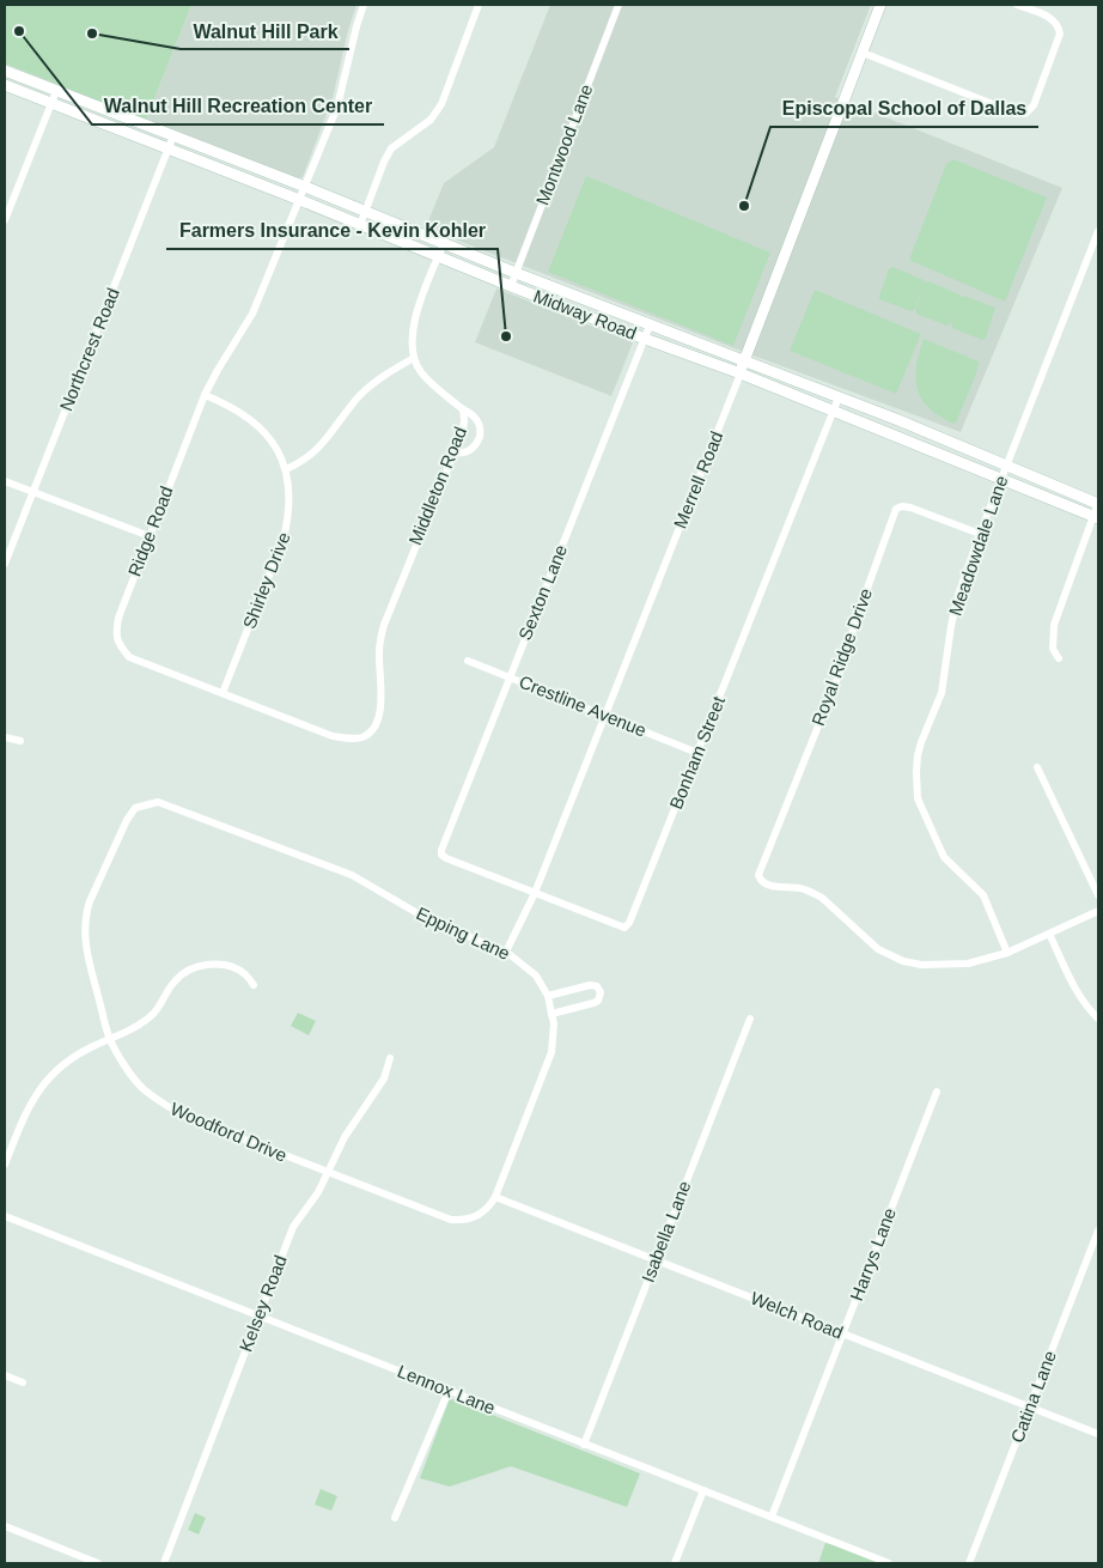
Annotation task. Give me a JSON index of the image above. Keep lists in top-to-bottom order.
{
  "streets": {
    "main road": ["Midway Road", "Merrell Road"],
    "street": [
      "Montwood Lane",
      "Northcrest Road",
      "Middleton Road",
      "Ridge Road",
      "Meadowdale Lane",
      "Shirley Drive",
      "Sexton Lane",
      "Royal Ridge Drive",
      "Crestline Avenue",
      "Bonham Street",
      "Epping Lane",
      "Woodford Drive",
      "Isabella Lane",
      "Harrys Lane",
      "Kelsey Road",
      "Welch Road",
      "Lennox Lane",
      "Catina Lane"
    ]
  },
  "crossings": [
    ["Montwood Lane", "Midway Road"],
    ["Midway Road", "Northcrest Road"],
    ["Midway Road", "Merrell Road"],
    ["Midway Road", "Ridge Road"],
    ["Midway Road", "Meadowdale Lane"],
    ["Midway Road", "Sexton Lane"],
    ["Midway Road", "Bonham Street"],
    ["Merrell Road", "Crestline Avenue"],
    ["Merrell Road", "Bonham Street"],
    ["Merrell Road", "Epping Lane"],
    ["Middleton Road", "Ridge Road"],
    ["Ridge Road", "Shirley Drive"],
    ["Meadowdale Lane", "Royal Ridge Drive"],
    ["Sexton Lane", "Crestline Avenue"],
    ["Sexton Lane", "Bonham Street"],
    ["Crestline Avenue", "Bonham Street"],
    ["Epping Lane", "Woodford Drive"],
    ["Epping Lane", "Welch Road"],
    ["Woodford Drive", "Kelsey Road"],
    ["Woodford Drive", "Welch Road"],
    ["Isabella Lane", "Welch Road"],
    ["Isabella Lane", "Lennox Lane"],
    ["Harrys Lane", "Welch Road"],
    ["Harrys Lane", "Lennox Lane"],
    ["Kelsey Road", "Lennox Lane"],
    ["Welch Road", "Catina Lane"]
  ],
  "places": [
    "Walnut Hill Recreation Center",
    "Walnut Hill Park",
    "Episcopal School of Dallas",
    "Farmers Insurance - Kevin Kohler"
  ]
}
